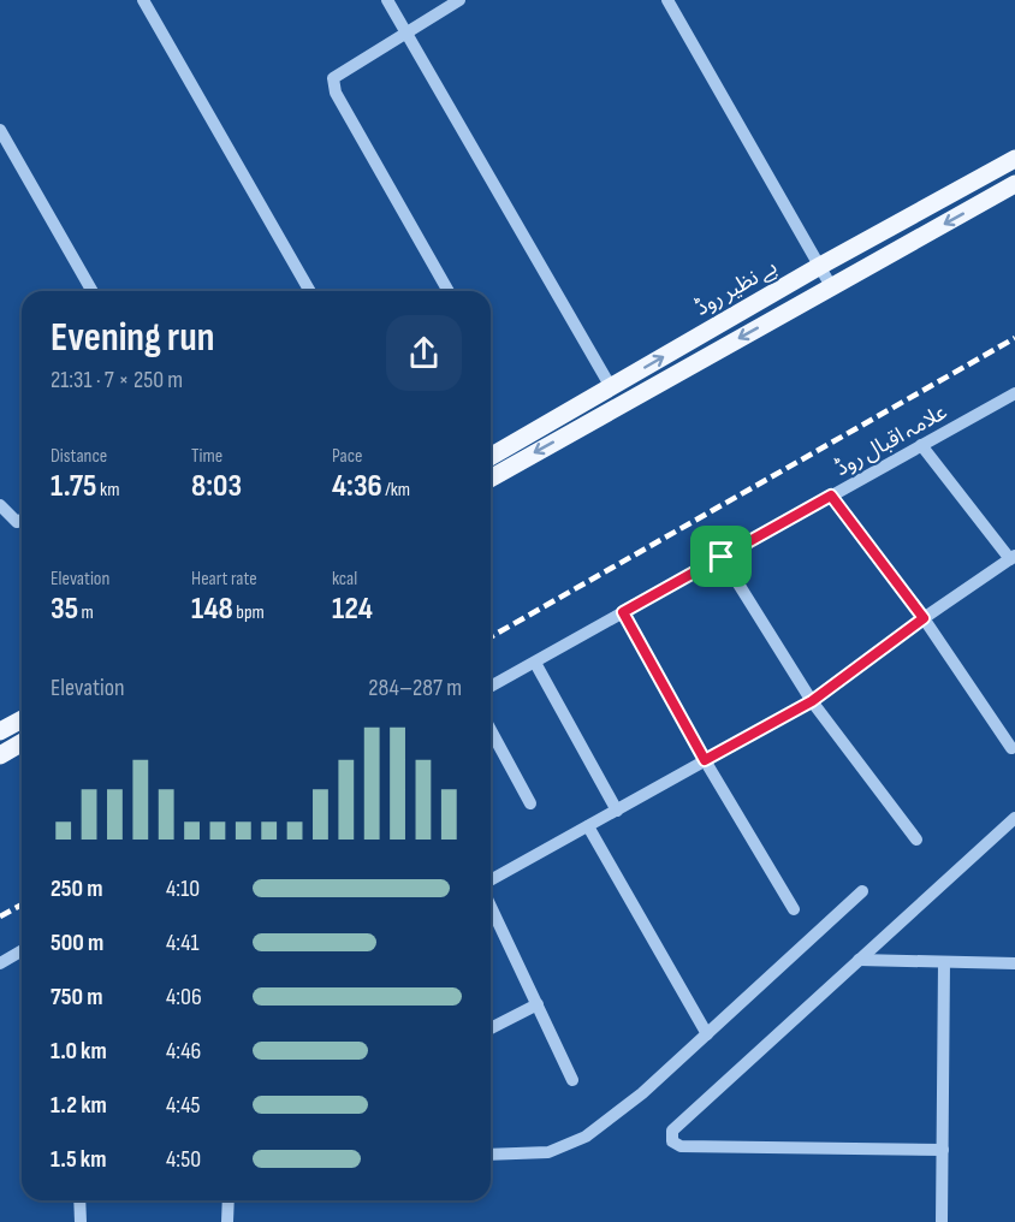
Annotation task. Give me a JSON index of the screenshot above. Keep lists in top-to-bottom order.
{
  "streets": {
    "main road": ["بے نظیر روڈ"],
    "street": ["علامہ اقبال روڈ"]
  },
  "page": {
    "heading": ["Evening run", "21:31 · 7 × 250 m"],
    "stats": [
      ["Distance", "1.75 km"],
      ["Time", "8:03"],
      ["Pace", "4:36 /km"],
      ["Elevation", "35 m"],
      ["Heart rate", "148 bpm"],
      ["kcal", "124"]
    ],
    "chart": ["Elevation", "284–287 m"],
    "list": [
      {
        "name": "250 m",
        "note": "4:10"
      },
      {
        "name": "500 m",
        "note": "4:41"
      },
      {
        "name": "750 m",
        "note": "4:06"
      },
      {
        "name": "1.0 km",
        "note": "4:46"
      },
      {
        "name": "1.2 km",
        "note": "4:45"
      },
      {
        "name": "1.5 km",
        "note": "4:50"
      }
    ]
  }
}
